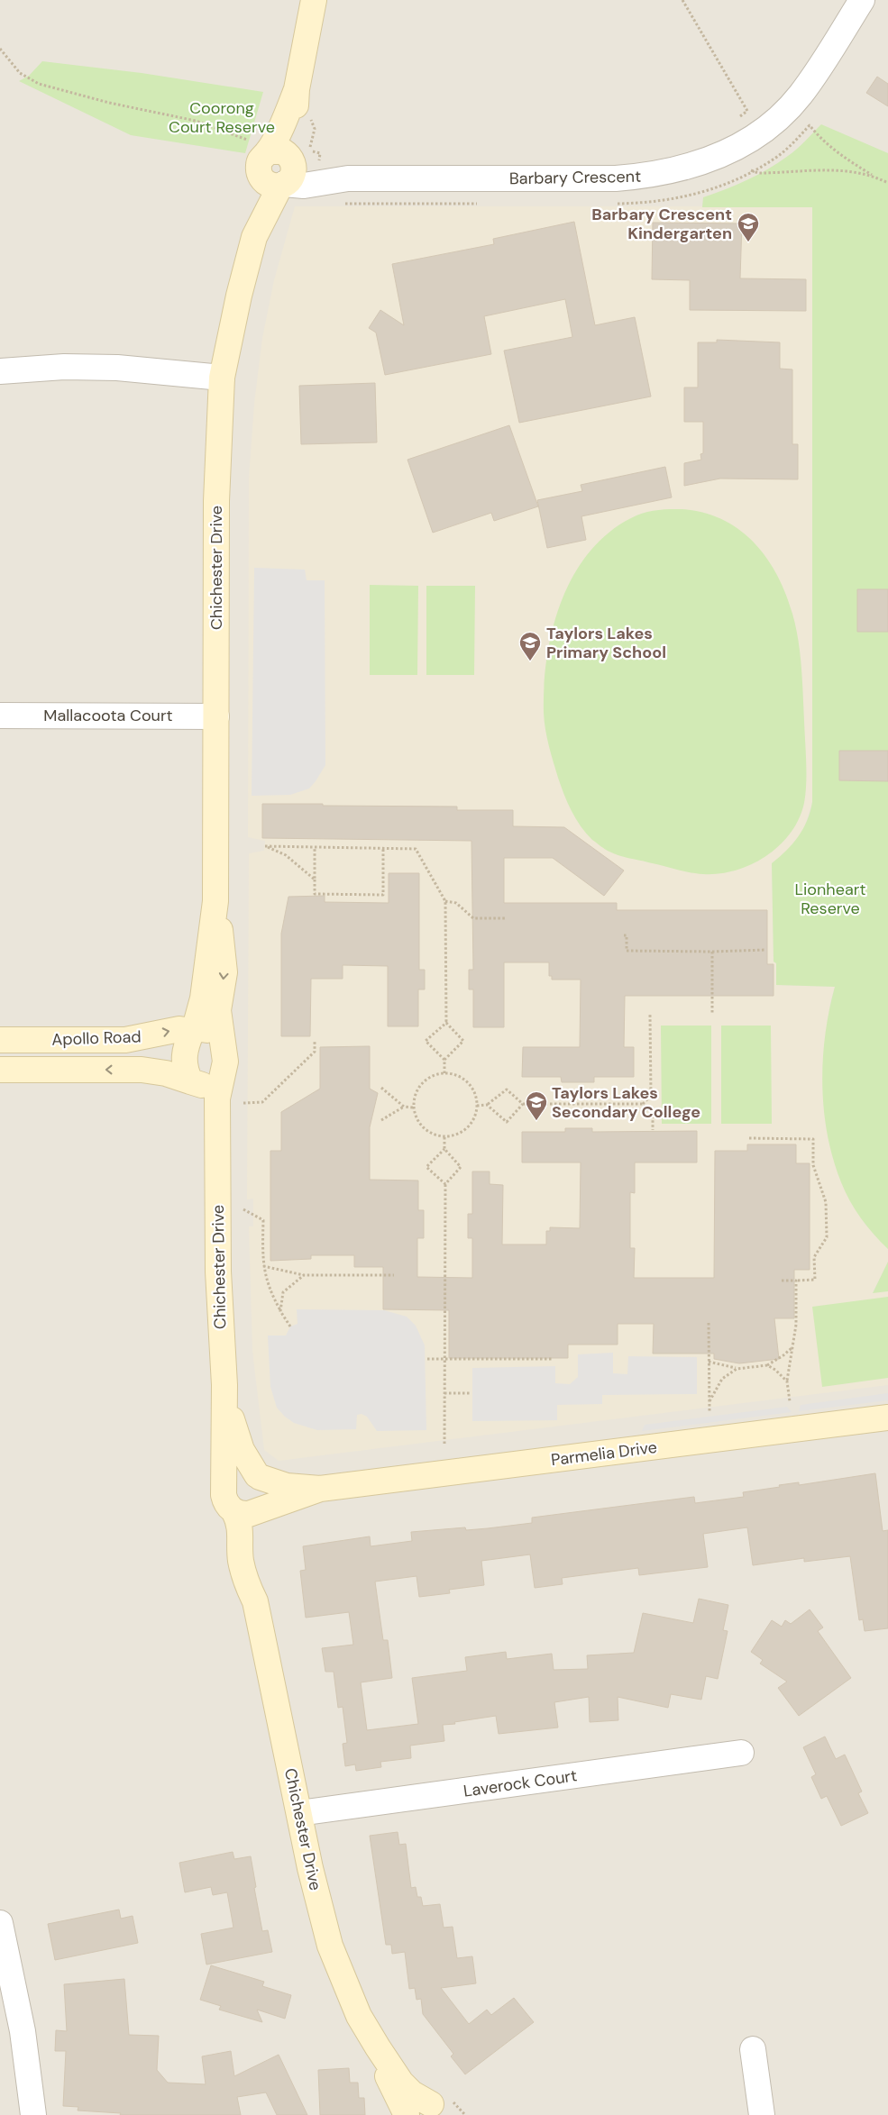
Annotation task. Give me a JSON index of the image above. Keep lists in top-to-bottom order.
{
  "streets": {
    "street": [
      "Barbary Crescent",
      "Chichester Drive",
      "Mallacoota Court",
      "Apollo Road",
      "Parmelia Drive",
      "Laverock Court"
    ]
  },
  "crossings": [
    ["Barbary Crescent", "Chichester Drive"],
    ["Chichester Drive", "Mallacoota Court"],
    ["Chichester Drive", "Apollo Road"],
    ["Chichester Drive", "Parmelia Drive"],
    ["Chichester Drive", "Laverock Court"]
  ],
  "parks": ["Coorong Court Reserve", "Lionheart Reserve"],
  "places": {
    "school or university": ["Barbary Crescent Kindergarten", "Taylors Lakes Primary School", "Taylors Lakes Secondary College"]
  }
}
